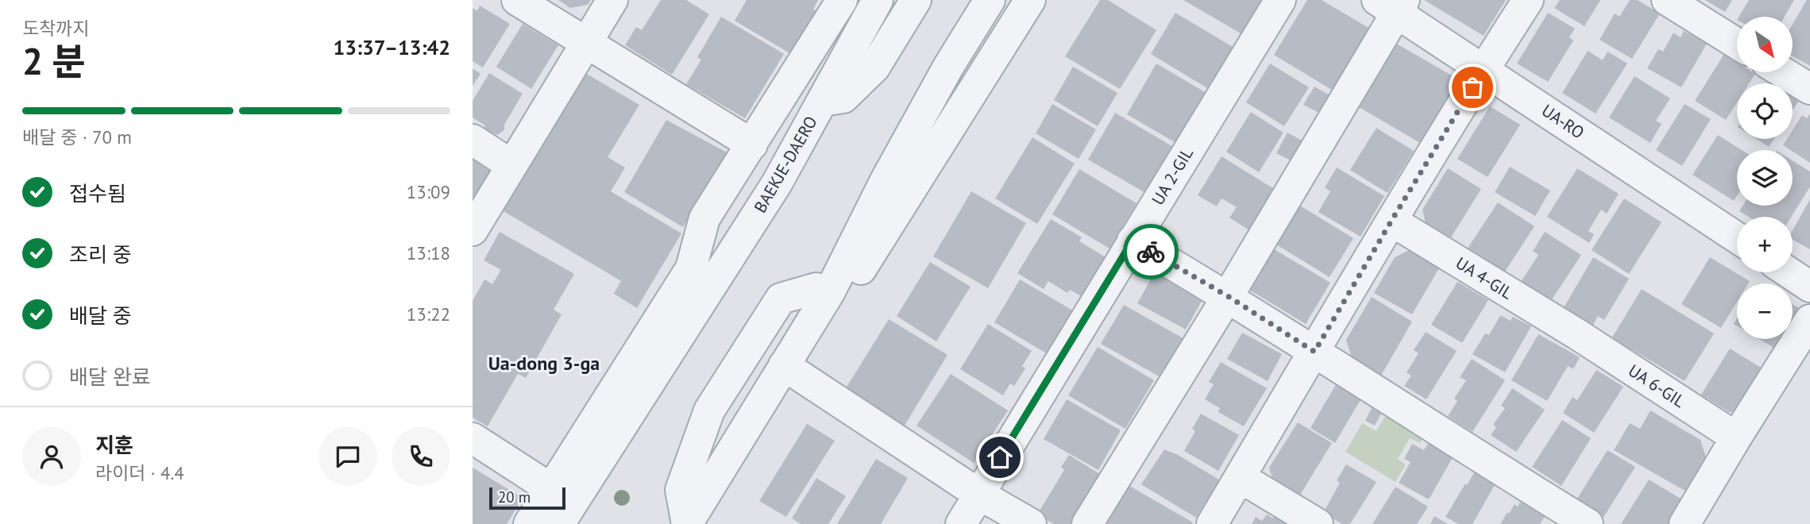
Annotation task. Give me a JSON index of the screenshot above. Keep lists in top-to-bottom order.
{
  "streets": {
    "street": [
      "UA-RO",
      "BAEKJE-DAERO",
      "UA 2-GIL",
      "UA 4-GIL",
      "UA 6-GIL"
    ]
  },
  "crossings": [
    ["UA 4-GIL", "UA 6-GIL"]
  ],
  "districts": ["Ua-dong 3-ga"],
  "scale_bar": "20 m",
  "north": "bottom right",
  "page": {
    "heading": ["2 분", "도착까지", "13:37–13:42"],
    "panel": ["지훈", "라이더 · 4.4"],
    "map_buttons": ["+", "−"],
    "bar": "배달 중 · 70 m",
    "list": [
      ["접수됨", "13:09"],
      ["조리 중", "13:18"],
      ["배달 중", "13:22"],
      "배달 완료"
    ],
    "scale": "20 m"
  }
}
